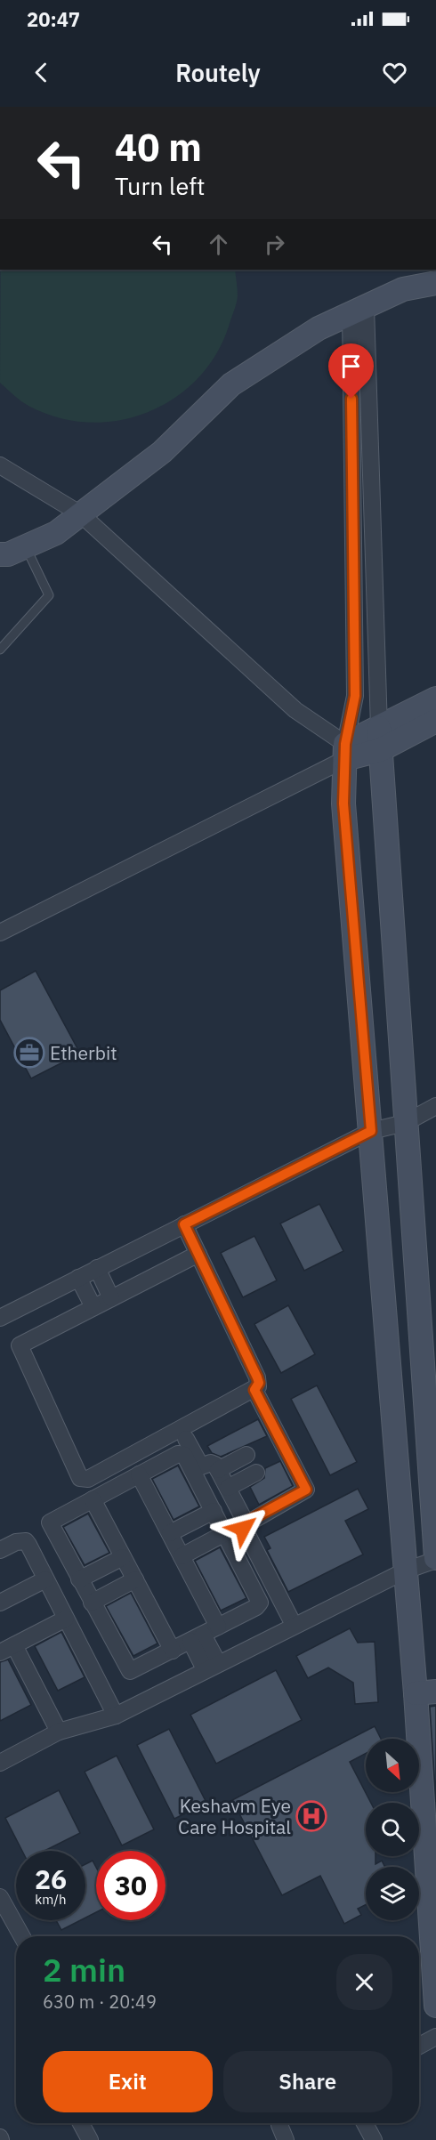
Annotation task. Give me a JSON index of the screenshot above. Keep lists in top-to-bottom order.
{
  "places": {
    "office": ["Etherbit"],
    "hospital": ["Keshavm Eye Care Hospital"]
  },
  "north": "bottom right",
  "page": {
    "status": "20:47",
    "header": "Routely",
    "turn": ["40 m", "Turn left"],
    "speed": "26 km/h",
    "limit": "30",
    "heading": ["2 min", "630 m · 20:49"],
    "buttons": ["Exit", "Share"]
  }
}
